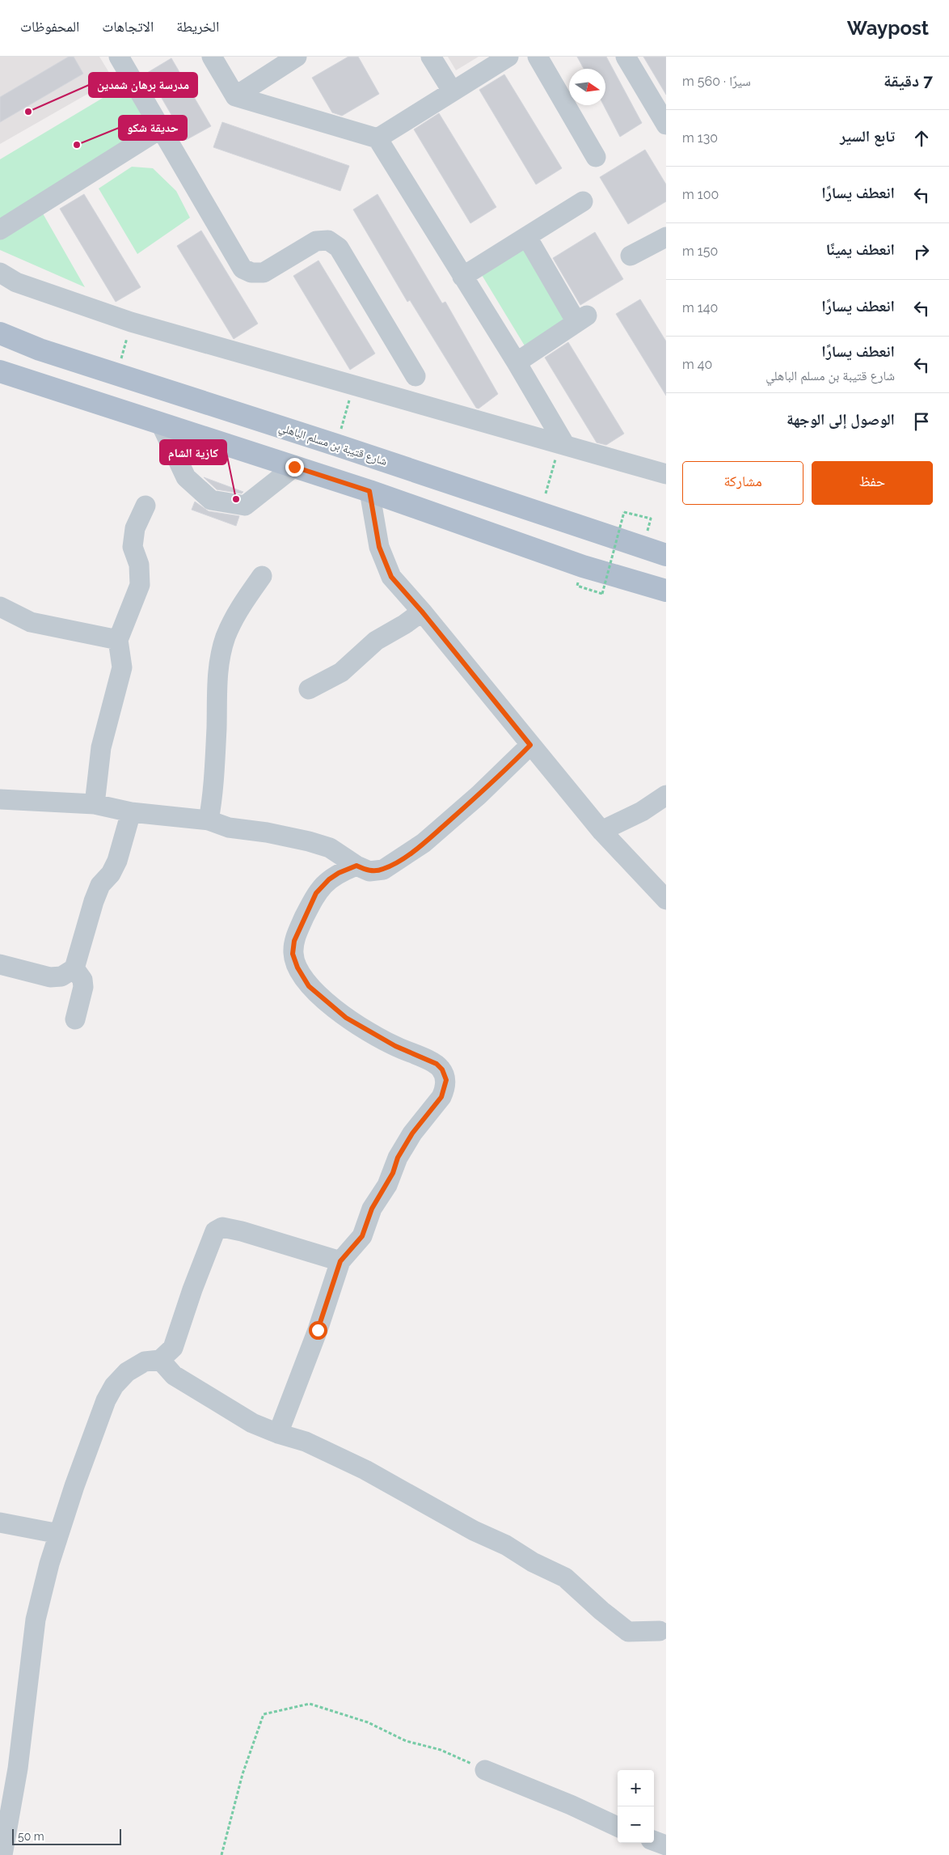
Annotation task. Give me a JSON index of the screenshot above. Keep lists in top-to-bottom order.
{
  "streets": {
    "main road": ["شارع قتيبة بن مسلم الباهلي"]
  },
  "places": ["مدرسة برهان شمدين", "حديقة شكو", "كازية الشام"],
  "scale_bar": "50 m",
  "north": "right",
  "page": {
    "header": "Waypost",
    "nav": ["الخريطة", "الاتجاهات", "المحفوظات"],
    "heading": ["7 دقيقة", "سيرًا · 560 m"],
    "list": [
      ["تابع السير", "130 m"],
      ["انعطف يسارًا", "100 m"],
      ["انعطف يمينًا", "150 m"],
      ["انعطف يسارًا", "140 m"],
      ["انعطف يسارًا", "شارع قتيبة بن مسلم الباهلي", "40 m"],
      "الوصول إلى الوجهة"
    ],
    "buttons": ["حفظ", "مشاركة"],
    "map_buttons": ["+", "−"],
    "scale": "50 m"
  }
}
